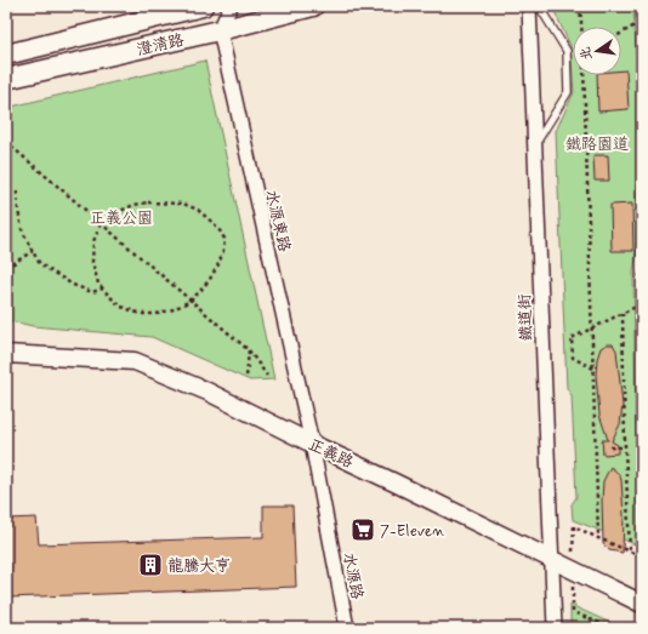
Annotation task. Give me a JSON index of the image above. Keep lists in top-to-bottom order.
{
  "streets": {
    "main road": ["澄清路"],
    "street": [
      "水源東路",
      "鐵道街",
      "正義路",
      "水源路"
    ]
  },
  "crossings": [
    ["澄清路", "水源東路"],
    ["水源東路", "正義路"],
    ["水源東路", "水源路"],
    ["鐵道街", "正義路"],
    ["正義路", "水源路"]
  ],
  "parks": ["鐵路園道", "正義公園"],
  "places": {
    "supermarket": ["7-Eleven"],
    "building": ["龍騰大亨"]
  },
  "north": "left"
}
